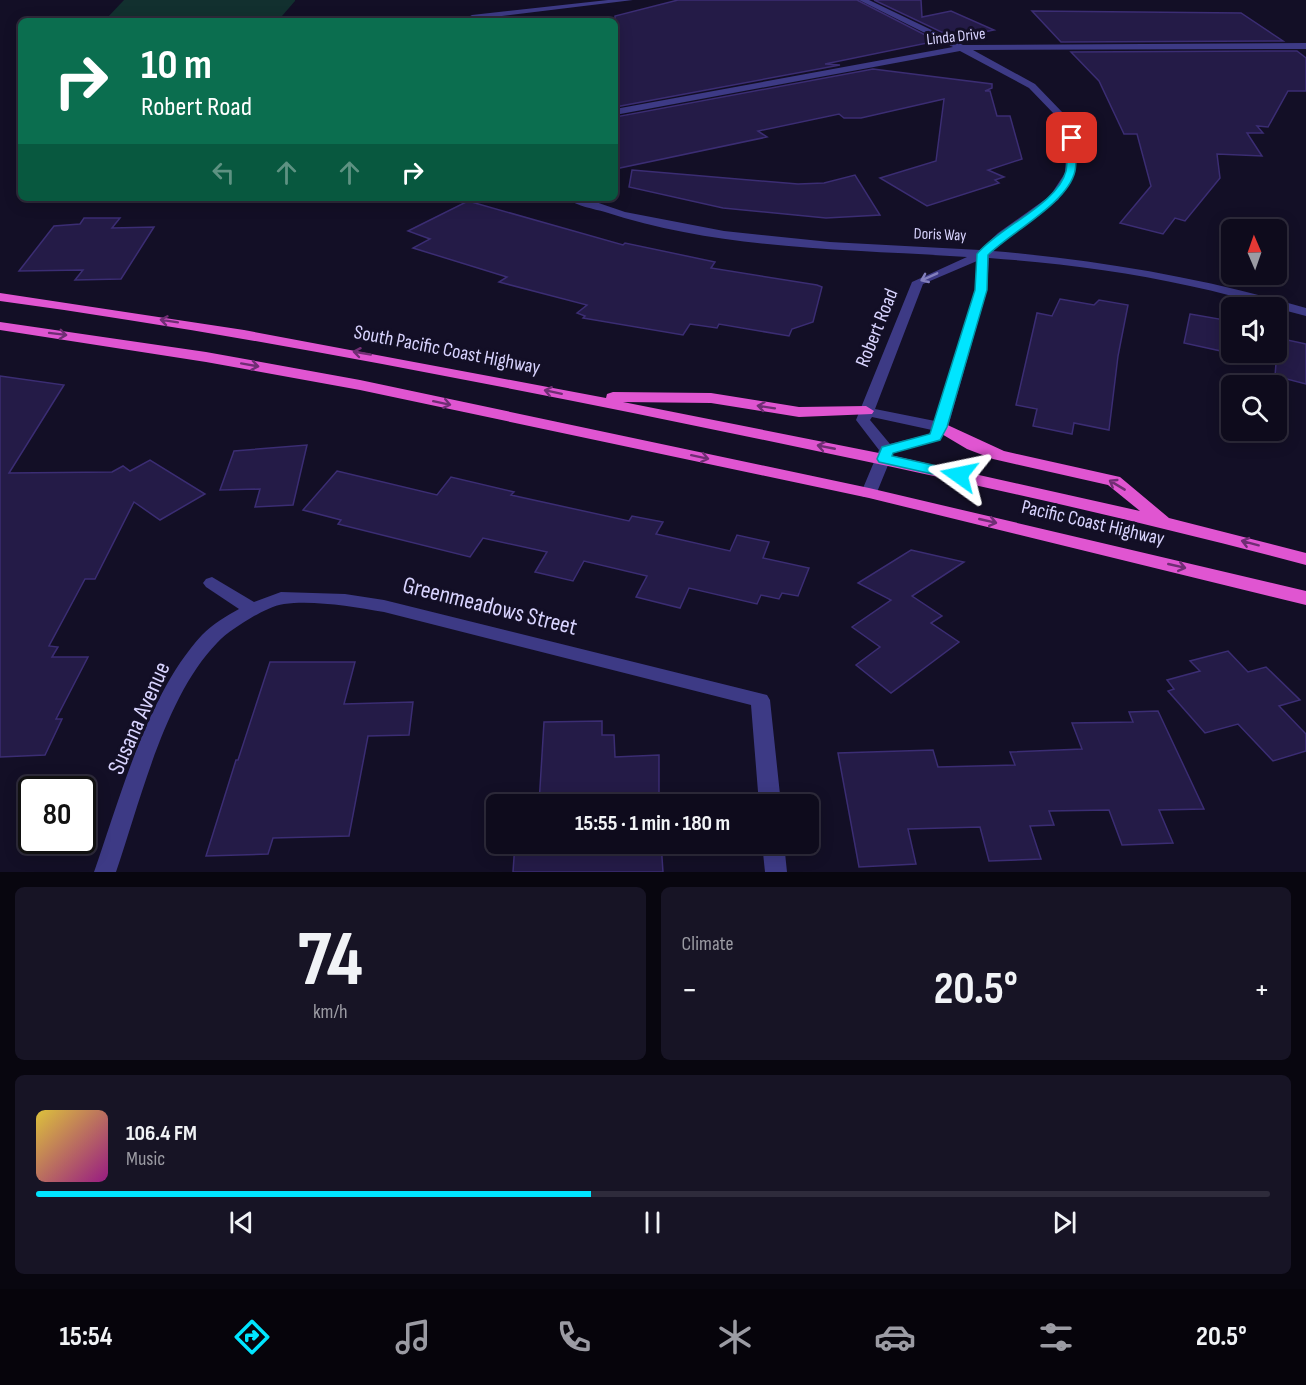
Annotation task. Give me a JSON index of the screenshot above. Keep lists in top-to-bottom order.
{
  "streets": {
    "highway": ["South Pacific Coast Highway", "Pacific Coast Highway"],
    "street": [
      "Linda Drive",
      "Doris Way",
      "Robert Road",
      "Greenmeadows Street",
      "Susana Avenue"
    ]
  },
  "crossings": [
    ["Linda Drive", "Robert Road"],
    ["Doris Way", "Robert Road"],
    ["South Pacific Coast Highway", "Pacific Coast Highway"],
    ["Greenmeadows Street", "Susana Avenue"]
  ],
  "north": "top",
  "page": {
    "turn": ["10 m", "Robert Road"],
    "limit": "80",
    "trip": "15:55 · 1 min · 180 m",
    "tile": [
      ["74", "km/h"],
      "Climate"
    ],
    "heat": ["−", "20.5°", "+"],
    "song": ["106.4 FM", "Music"],
    "tabs": ["15:54", "20.5°"]
  }
}
